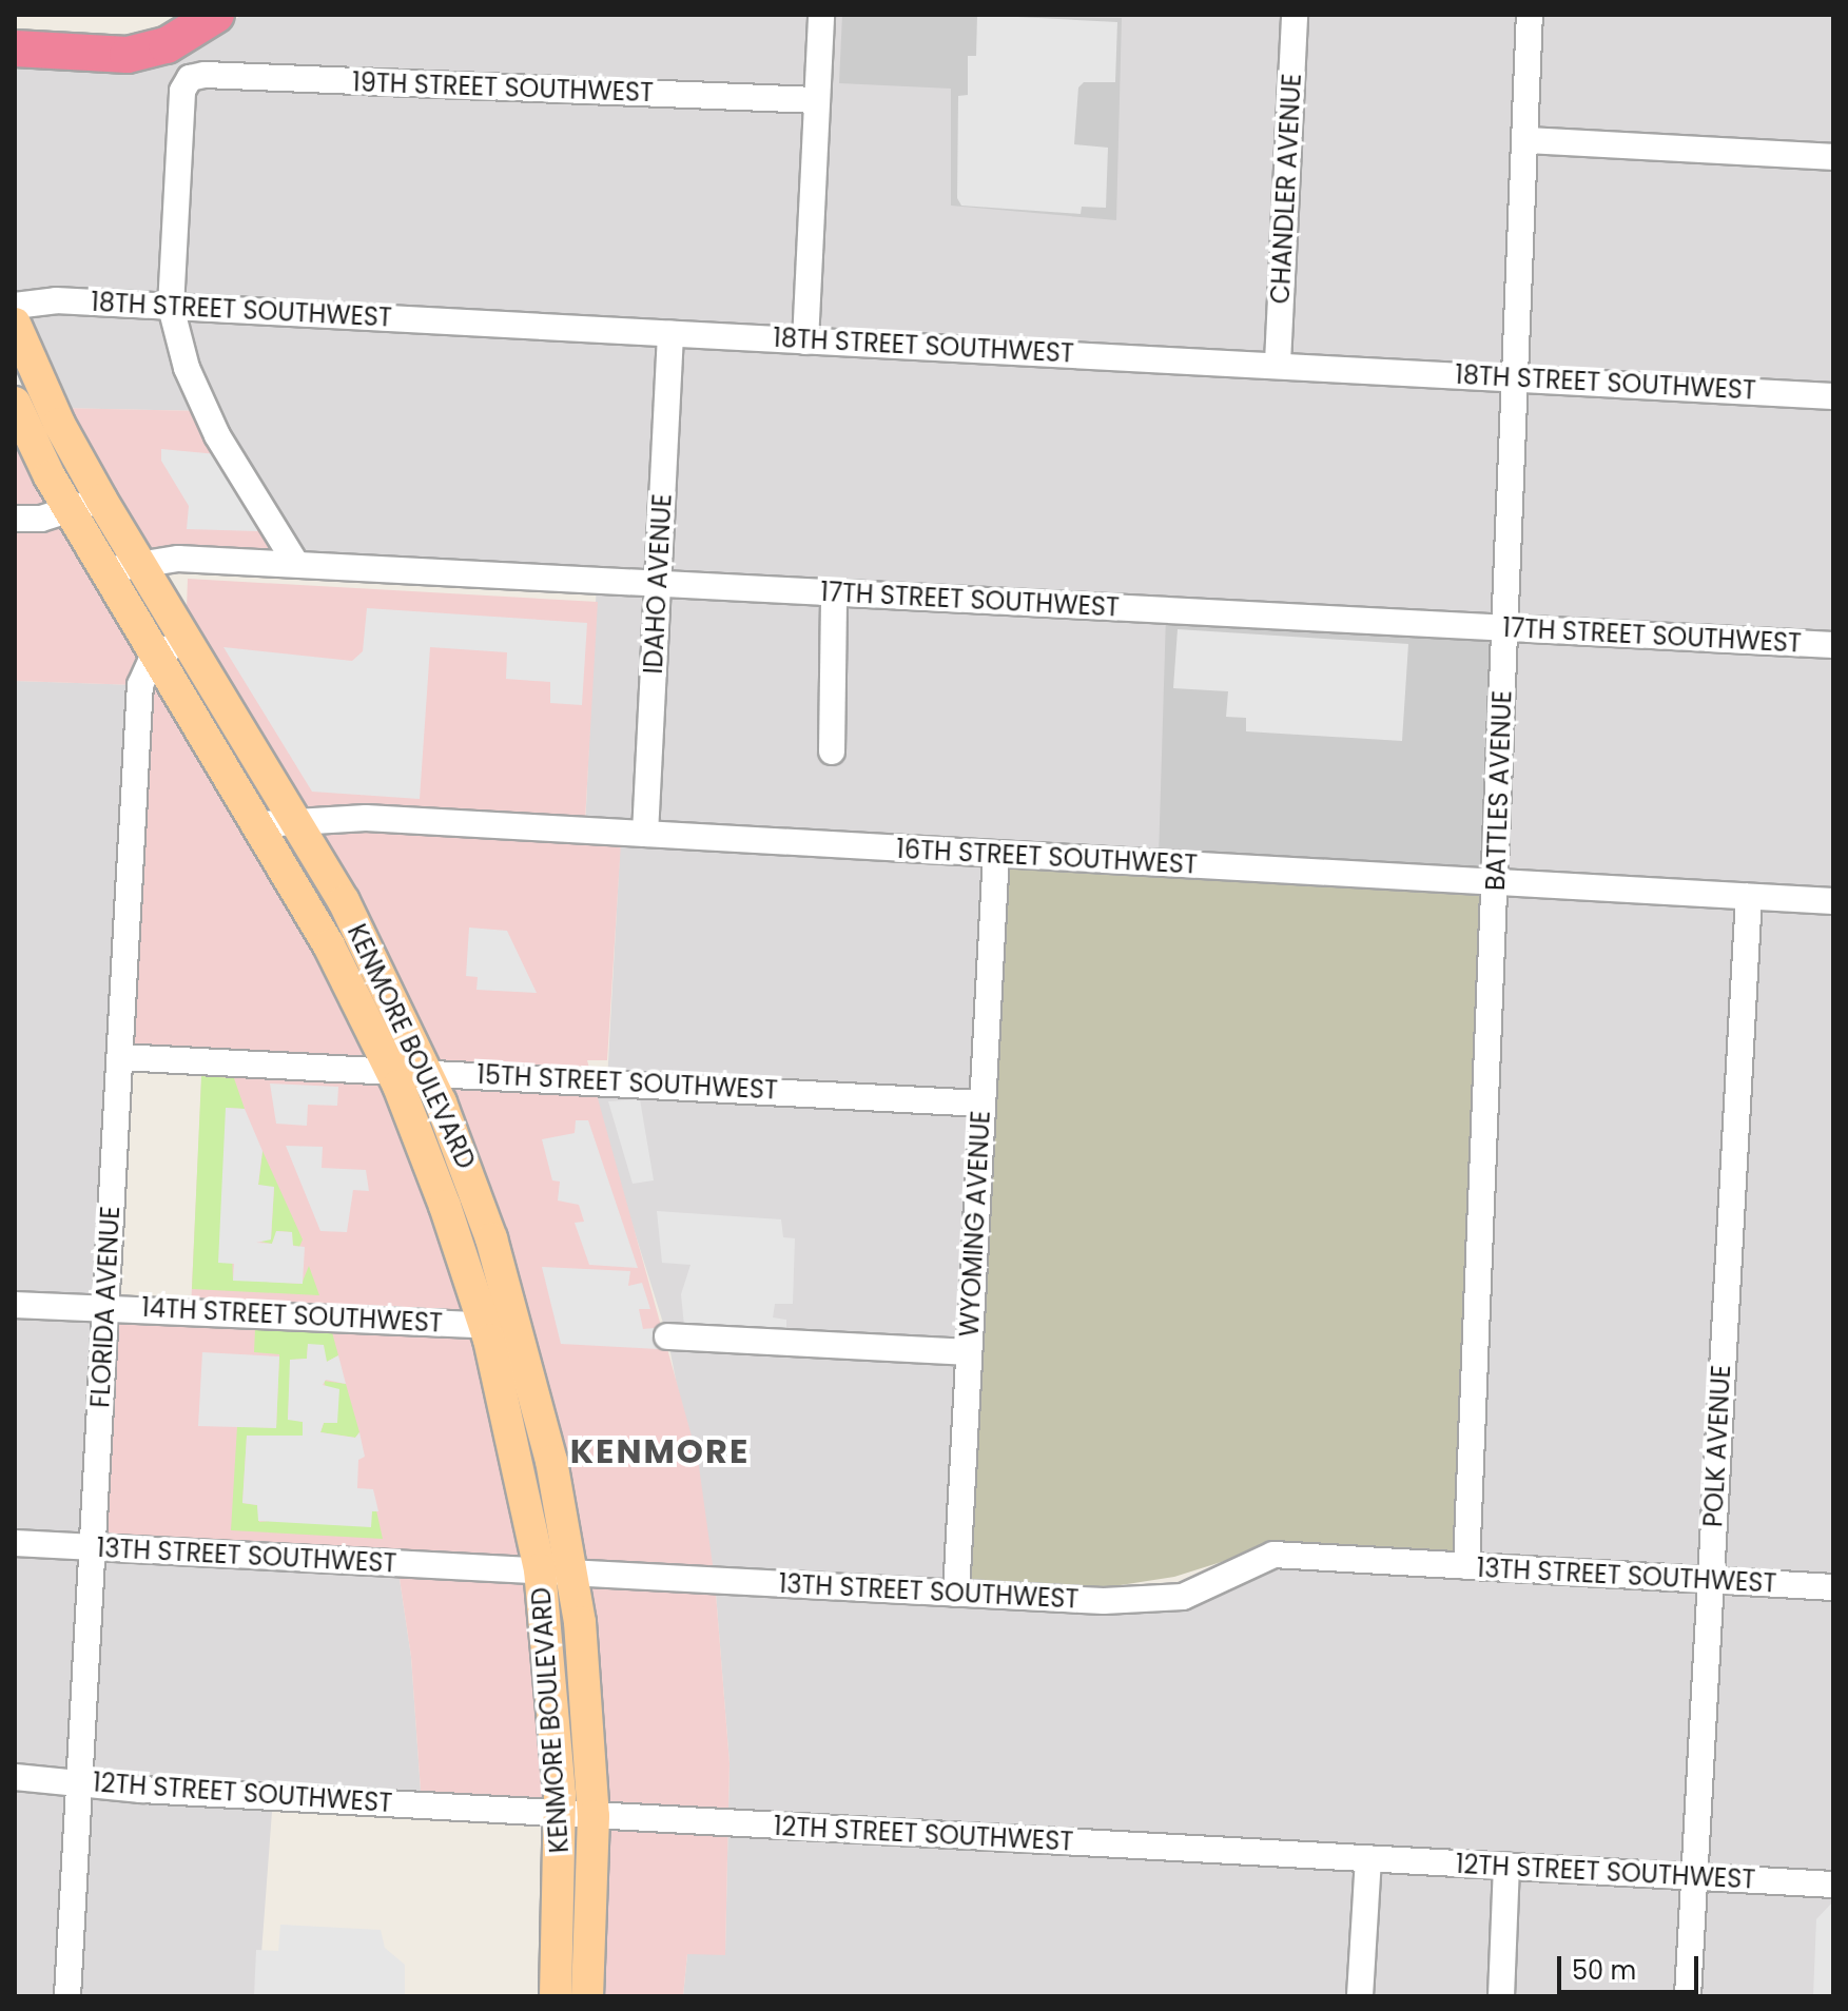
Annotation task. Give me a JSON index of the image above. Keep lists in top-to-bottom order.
{
  "streets": {
    "main road": ["KENMORE BOULEVARD"],
    "street": [
      "19TH STREET SOUTHWEST",
      "CHANDLER AVENUE",
      "18TH STREET SOUTHWEST",
      "IDAHO AVENUE",
      "17TH STREET SOUTHWEST",
      "BATTLES AVENUE",
      "16TH STREET SOUTHWEST",
      "15TH STREET SOUTHWEST",
      "WYOMING AVENUE",
      "FLORIDA AVENUE",
      "14TH STREET SOUTHWEST",
      "POLK AVENUE",
      "13TH STREET SOUTHWEST",
      "12TH STREET SOUTHWEST"
    ]
  },
  "crossings": [
    ["19TH STREET SOUTHWEST", "18TH STREET SOUTHWEST"],
    ["CHANDLER AVENUE", "18TH STREET SOUTHWEST"],
    ["18TH STREET SOUTHWEST", "IDAHO AVENUE"],
    ["18TH STREET SOUTHWEST", "BATTLES AVENUE"],
    ["IDAHO AVENUE", "17TH STREET SOUTHWEST"],
    ["IDAHO AVENUE", "16TH STREET SOUTHWEST"],
    ["17TH STREET SOUTHWEST", "BATTLES AVENUE"],
    ["17TH STREET SOUTHWEST", "KENMORE BOULEVARD"],
    ["BATTLES AVENUE", "16TH STREET SOUTHWEST"],
    ["BATTLES AVENUE", "13TH STREET SOUTHWEST"],
    ["16TH STREET SOUTHWEST", "KENMORE BOULEVARD"],
    ["16TH STREET SOUTHWEST", "WYOMING AVENUE"],
    ["16TH STREET SOUTHWEST", "POLK AVENUE"],
    ["KENMORE BOULEVARD", "15TH STREET SOUTHWEST"],
    ["KENMORE BOULEVARD", "FLORIDA AVENUE"],
    ["KENMORE BOULEVARD", "14TH STREET SOUTHWEST"],
    ["KENMORE BOULEVARD", "13TH STREET SOUTHWEST"],
    ["KENMORE BOULEVARD", "12TH STREET SOUTHWEST"],
    ["15TH STREET SOUTHWEST", "WYOMING AVENUE"],
    ["15TH STREET SOUTHWEST", "FLORIDA AVENUE"],
    ["WYOMING AVENUE", "13TH STREET SOUTHWEST"],
    ["FLORIDA AVENUE", "14TH STREET SOUTHWEST"],
    ["FLORIDA AVENUE", "13TH STREET SOUTHWEST"],
    ["FLORIDA AVENUE", "12TH STREET SOUTHWEST"],
    ["POLK AVENUE", "13TH STREET SOUTHWEST"],
    ["POLK AVENUE", "12TH STREET SOUTHWEST"]
  ],
  "districts": ["KENMORE"],
  "scale_bar": "50 m"
}
